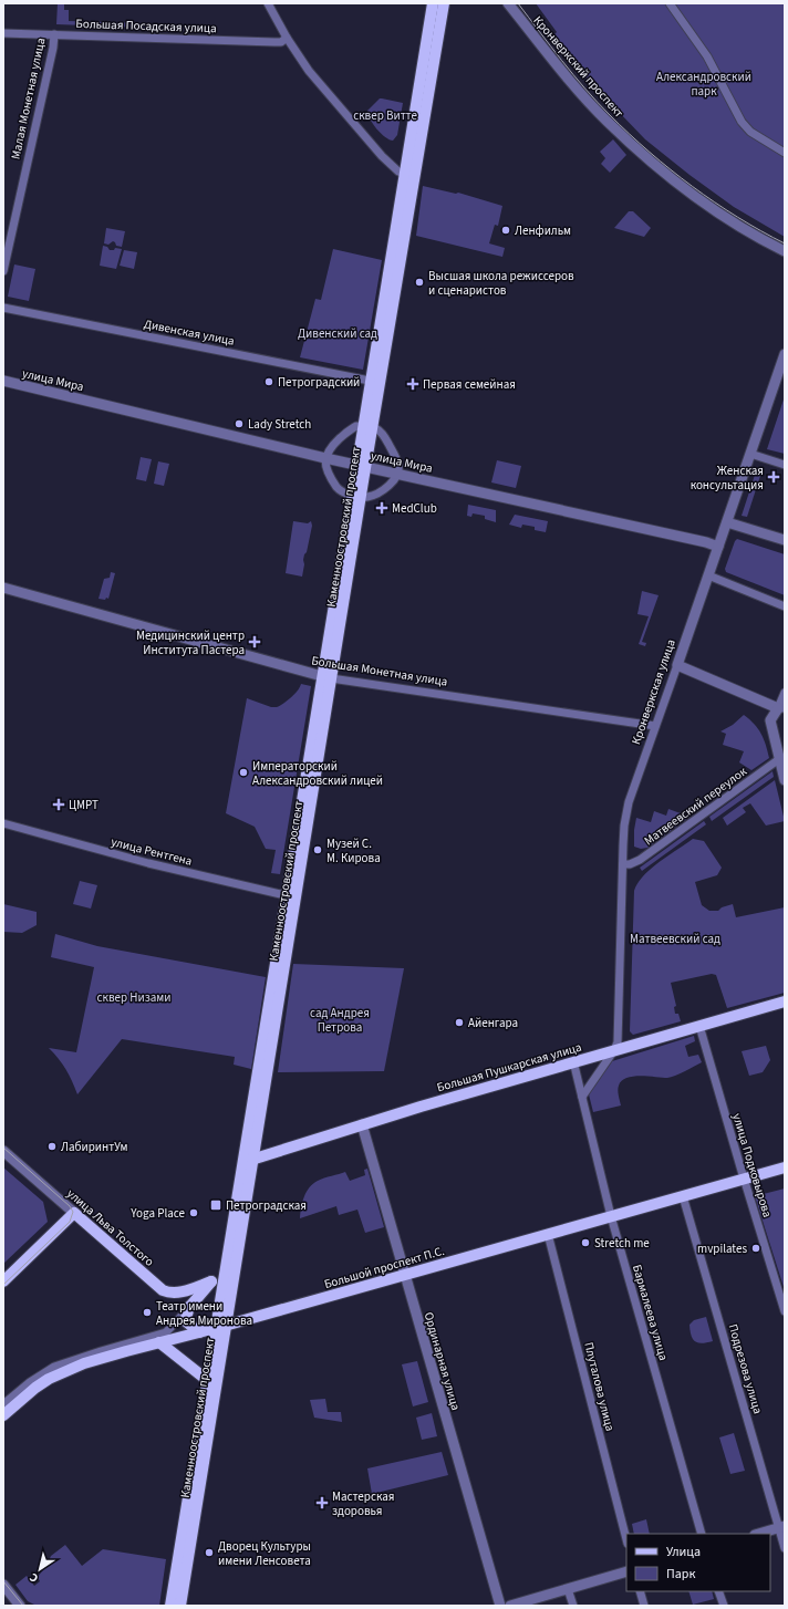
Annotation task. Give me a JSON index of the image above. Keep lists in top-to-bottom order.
{
  "streets": {
    "main road": [
      "Каменноостровский проспект",
      "Большая Пушкарская улица",
      "улица Льва Толстого",
      "Большой проспект П.С."
    ],
    "street": [
      "Большая Посадская улица",
      "Кронверкский проспект",
      "Малая Монетная улица",
      "Дивенская улица",
      "улица Мира",
      "Большая Монетная улица",
      "Кронверкская улица",
      "Матвеевский переулок",
      "улица Рентгена",
      "улица Подковырова",
      "Бармалеева улица",
      "Ординарная улица",
      "Подрезова улица",
      "Плуталова улица"
    ]
  },
  "crossings": [
    ["Большая Посадская улица", "Малая Монетная улица"],
    ["Дивенская улица", "Каменноостровский проспект"],
    ["улица Мира", "Каменноостровский проспект"],
    ["улица Мира", "Кронверкская улица"],
    ["Каменноостровский проспект", "Большая Монетная улица"],
    ["Каменноостровский проспект", "улица Рентгена"],
    ["Каменноостровский проспект", "Большая Пушкарская улица"],
    ["Каменноостровский проспект", "Большой проспект П.С."],
    ["Большая Монетная улица", "Кронверкская улица"],
    ["Кронверкская улица", "Матвеевский переулок"],
    ["Кронверкская улица", "Большая Пушкарская улица"],
    ["Большая Пушкарская улица", "улица Подковырова"],
    ["Большая Пушкарская улица", "Бармалеева улица"],
    ["Большая Пушкарская улица", "Ординарная улица"],
    ["улица Подковырова", "Большой проспект П.С."],
    ["Большой проспект П.С.", "Бармалеева улица"],
    ["Большой проспект П.С.", "Ординарная улица"],
    ["Большой проспект П.С.", "Подрезова улица"],
    ["Большой проспект П.С.", "Плуталова улица"]
  ],
  "parks": [
    "Александровский парк",
    "сквер Витте",
    "Дивенский сад",
    "Матвеевский сад",
    "сквер Низами",
    "сад Андрея Петрова"
  ],
  "places": {
    "other": [
      "Ленфильм",
      "Высшая школа режиссеров и сценаристов",
      "Петроградский",
      "Lady Stretch",
      "Императорский Александровский лицей",
      "Музей С. М. Кирова",
      "Айенгара",
      "ЛабиринтУм",
      "Yoga Place",
      "Stretch me",
      "mvpilates",
      "Театр имени Андрея Миронова",
      "Дворец Культуры имени Ленсовета"
    ],
    "health": [
      "Первая семейная",
      "Женская консультация",
      "MedClub",
      "Медицинский центр Института Пастера",
      "ЦМРТ",
      "Мастерская здоровья"
    ],
    "transit": ["Петроградская"]
  },
  "legend": ["Улица", "Парк"],
  "north": "bottom left"
}
